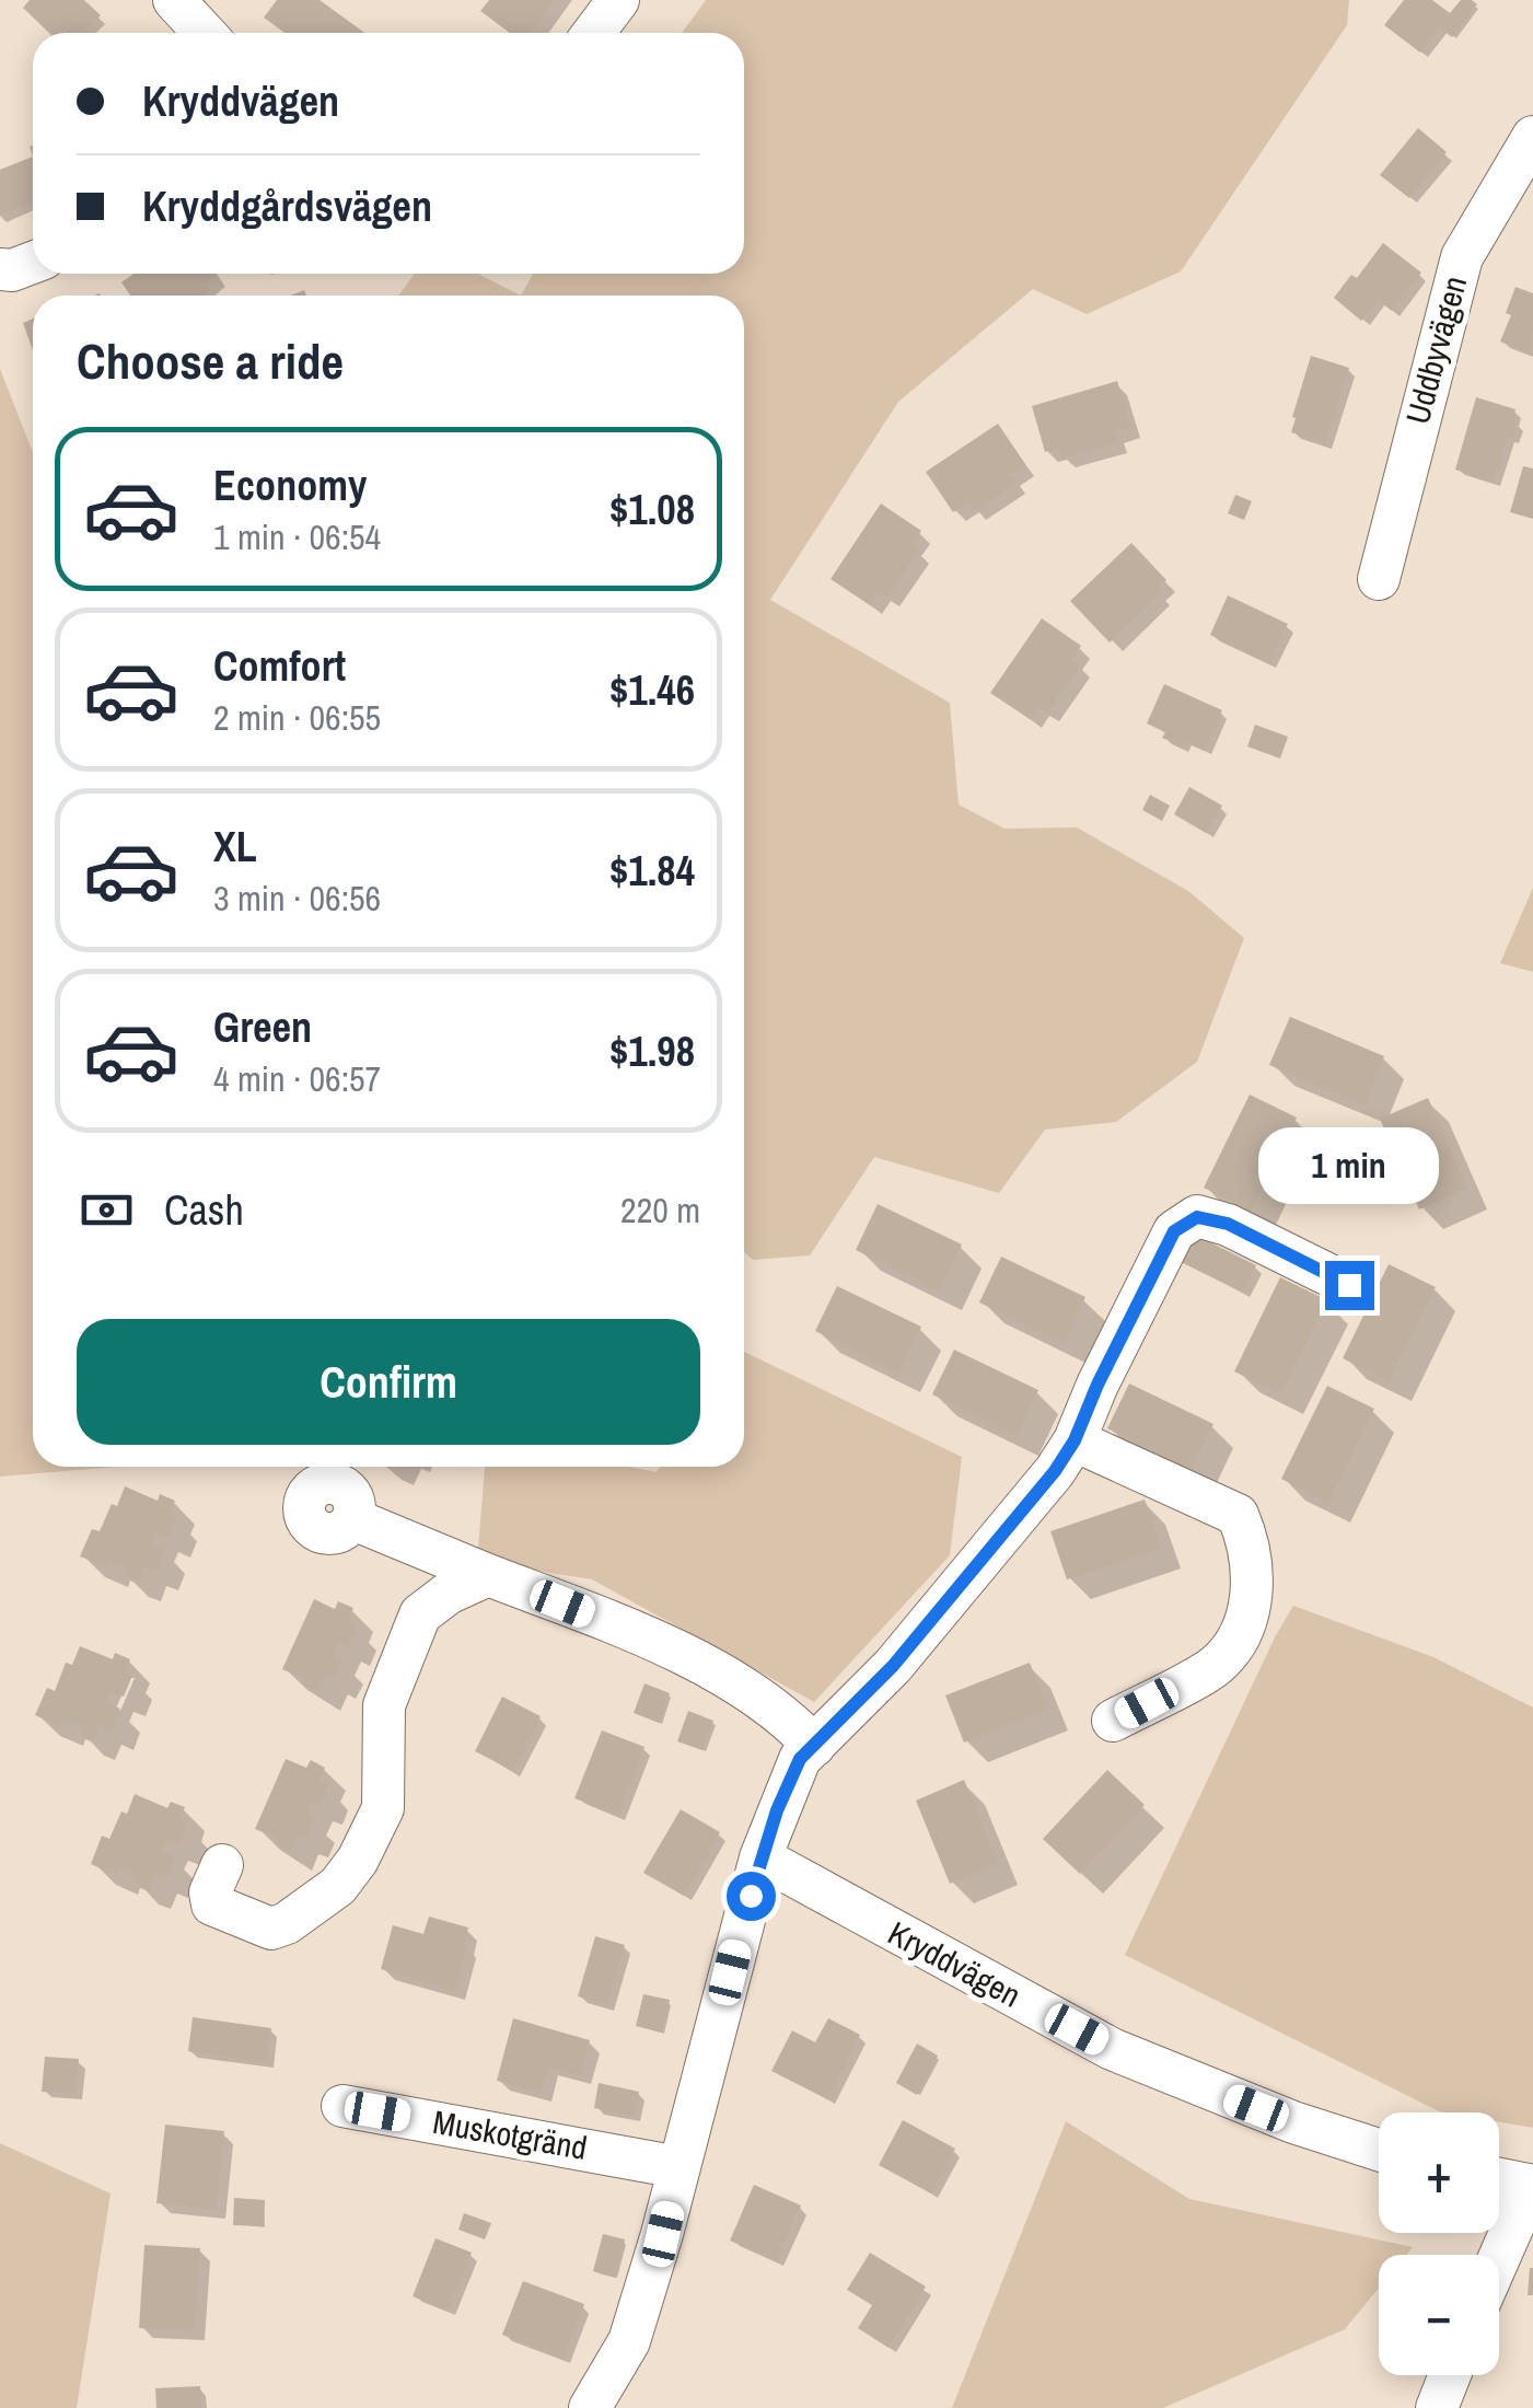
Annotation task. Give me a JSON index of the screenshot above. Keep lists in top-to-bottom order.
{
  "streets": {
    "street": ["Uddbyvägen", "Kryddvägen", "Muskotgränd"]
  },
  "page": {
    "banner": ["Kryddvägen", "Kryddgårdsvägen"],
    "heading": "Choose a ride",
    "list": [
      {
        "name": "Economy",
        "note": "1 min · 06:54",
        "value": "$1.08"
      },
      {
        "name": "Comfort",
        "note": "2 min · 06:55",
        "value": "$1.46"
      },
      {
        "name": "XL",
        "note": "3 min · 06:56",
        "value": "$1.84"
      },
      {
        "name": "Green",
        "note": "4 min · 06:57",
        "value": "$1.98"
      }
    ],
    "bubble": "1 min",
    "pay": ["Cash", "220 m"],
    "buttons": "Confirm",
    "map_buttons": ["+", "−"]
  }
}
